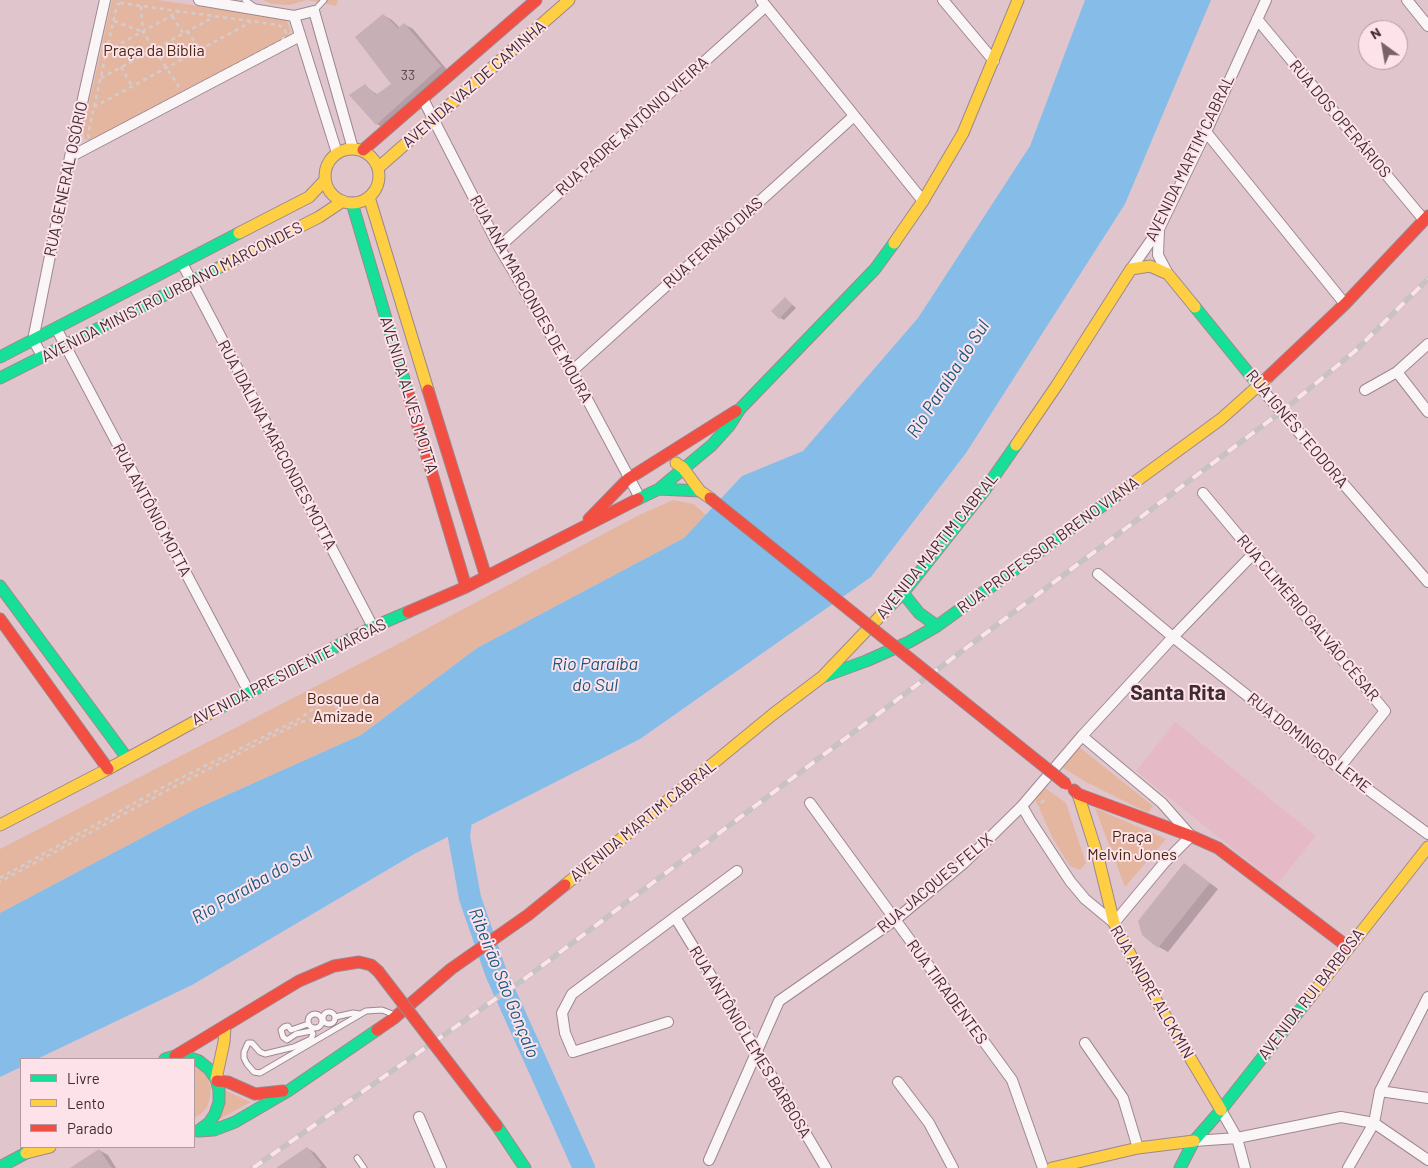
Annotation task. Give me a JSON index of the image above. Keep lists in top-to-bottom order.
{
  "streets": {
    "street": [
      "AVENIDA VAZ DE CAMINHA",
      "RUA DOS OPERÁRIOS",
      "RUA PADRE ANTÔNIO VIEIRA",
      "AVENIDA MARTIM CABRAL",
      "RUA GENERAL OSÓRIO",
      "RUA FERNÃO DIAS",
      "AVENIDA MINISTRO URBANO MARCONDES",
      "RUA ANA MARCONDES DE MOURA",
      "AVENIDA ALVES MOTTA",
      "RUA IGNÊS TEODORA",
      "RUA IDALINA MARCONDES MOTTA",
      "RUA ANTÔNIO MOTTA",
      "RUA PROFESSOR BRENO VIANA",
      "RUA CLIMÉRIO GALVÃO CÉSAR",
      "AVENIDA PRESIDENTE VARGAS",
      "RUA DOMINGOS LEME",
      "RUA JACQUES FELIX",
      "RUA TIRADENTES",
      "RUA ANDRÉ ALCKMIN",
      "AVENIDA RUI BARBOSA",
      "RUA ANTÔNIO LEMES BARBOSA"
    ]
  },
  "crossings": [
    ["AVENIDA VAZ DE CAMINHA", "AVENIDA MINISTRO URBANO MARCONDES"],
    ["AVENIDA VAZ DE CAMINHA", "RUA ANA MARCONDES DE MOURA"],
    ["AVENIDA VAZ DE CAMINHA", "AVENIDA ALVES MOTTA"],
    ["RUA DOS OPERÁRIOS", "AVENIDA MARTIM CABRAL"],
    ["RUA DOS OPERÁRIOS", "RUA PROFESSOR BRENO VIANA"],
    ["RUA PADRE ANTÔNIO VIEIRA", "RUA ANA MARCONDES DE MOURA"],
    ["AVENIDA MARTIM CABRAL", "RUA PROFESSOR BRENO VIANA"],
    ["RUA GENERAL OSÓRIO", "AVENIDA MINISTRO URBANO MARCONDES"],
    ["RUA FERNÃO DIAS", "RUA ANA MARCONDES DE MOURA"],
    ["AVENIDA MINISTRO URBANO MARCONDES", "AVENIDA ALVES MOTTA"],
    ["AVENIDA MINISTRO URBANO MARCONDES", "RUA IDALINA MARCONDES MOTTA"],
    ["AVENIDA MINISTRO URBANO MARCONDES", "RUA ANTÔNIO MOTTA"],
    ["RUA ANA MARCONDES DE MOURA", "AVENIDA PRESIDENTE VARGAS"],
    ["AVENIDA ALVES MOTTA", "AVENIDA PRESIDENTE VARGAS"],
    ["RUA IGNÊS TEODORA", "RUA PROFESSOR BRENO VIANA"],
    ["RUA IDALINA MARCONDES MOTTA", "AVENIDA PRESIDENTE VARGAS"],
    ["RUA ANTÔNIO MOTTA", "AVENIDA PRESIDENTE VARGAS"],
    ["RUA CLIMÉRIO GALVÃO CÉSAR", "RUA DOMINGOS LEME"],
    ["RUA CLIMÉRIO GALVÃO CÉSAR", "RUA JACQUES FELIX"],
    ["RUA DOMINGOS LEME", "RUA JACQUES FELIX"],
    ["RUA JACQUES FELIX", "RUA TIRADENTES"],
    ["RUA JACQUES FELIX", "RUA ANDRÉ ALCKMIN"],
    ["RUA JACQUES FELIX", "RUA ANTÔNIO LEMES BARBOSA"],
    ["RUA ANDRÉ ALCKMIN", "AVENIDA RUI BARBOSA"]
  ],
  "districts": ["Santa Rita"],
  "water": ["Rio Paraíba do Sul", "Ribeirão São Gonçalo"],
  "parks": ["Praça da Bíblia", "Bosque da Amizade", "Praça Melvin Jones"],
  "house_numbers": ["33"],
  "legend": ["Livre", "Lento", "Parado"],
  "north": "top left"
}
